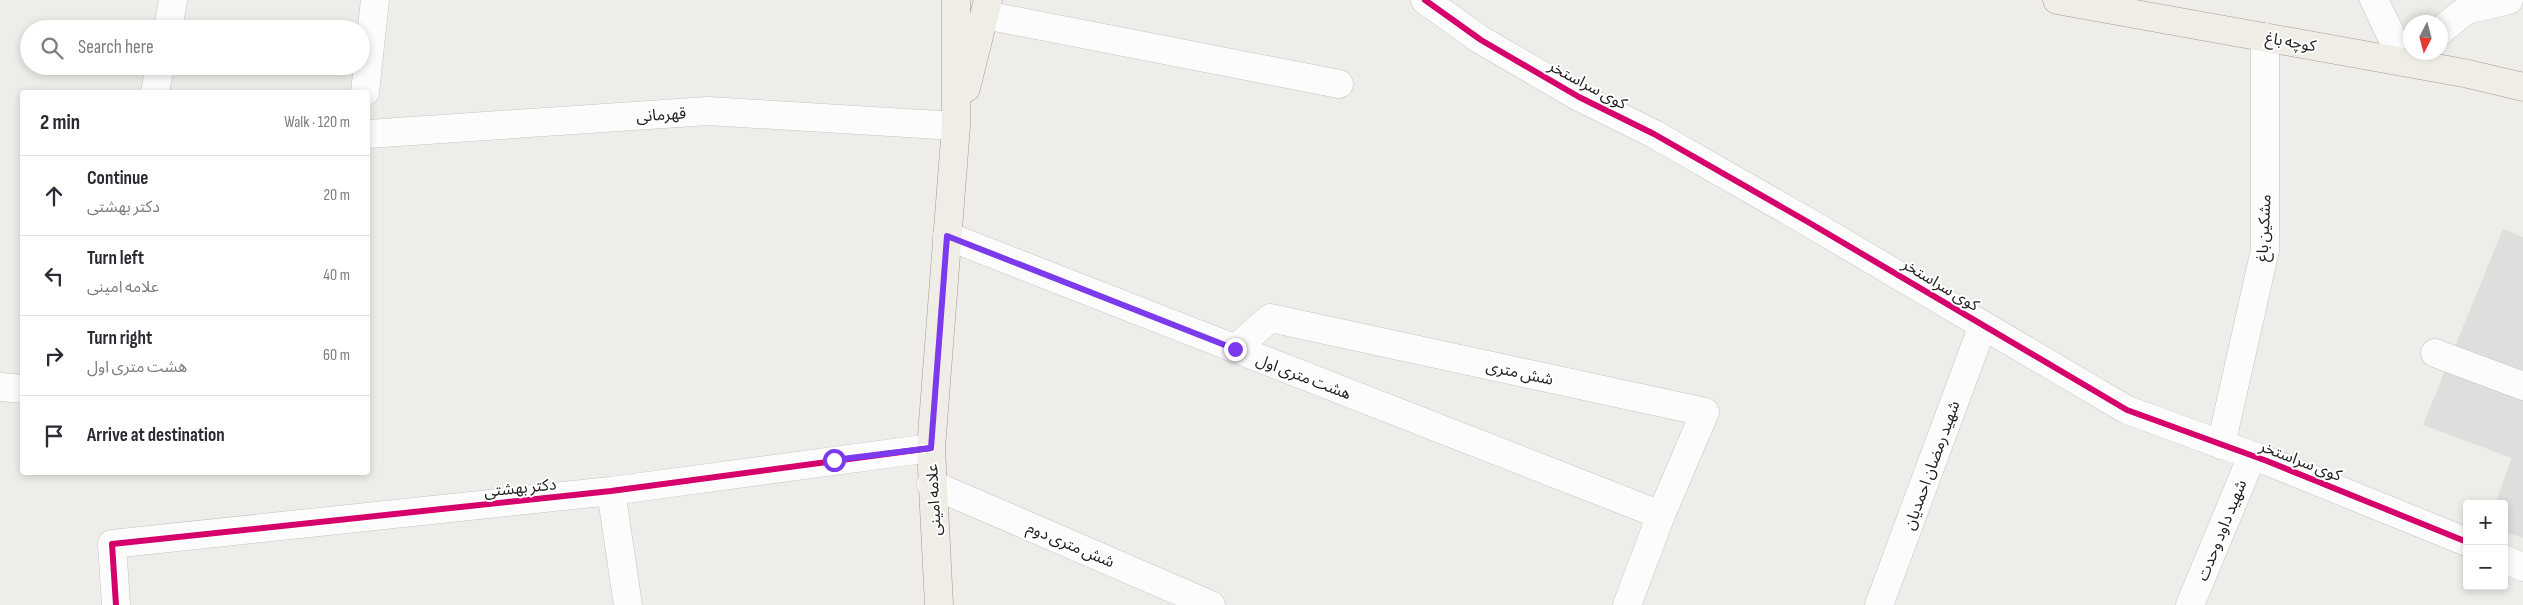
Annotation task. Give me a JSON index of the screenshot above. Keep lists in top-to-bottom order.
{
  "streets": {
    "main road": ["کوچه باغ", "علامه امینی"],
    "street": [
      "کوی سراستخر",
      "قهرمانی",
      "مشکین باغ",
      "شش متری",
      "هشت متری اول",
      "شهید رمضان احمدیان",
      "دکتر بهشتی",
      "شهید داود وحدت",
      "شش متری دوم"
    ]
  },
  "crossings": [
    ["کوچه باغ", "مشکین باغ"],
    ["کوی سراستخر", "مشکین باغ"],
    ["کوی سراستخر", "شهید رمضان احمدیان"],
    ["کوی سراستخر", "شهید داود وحدت"],
    ["قهرمانی", "علامه امینی"],
    ["شش متری", "هشت متری اول"],
    ["هشت متری اول", "علامه امینی"],
    ["دکتر بهشتی", "علامه امینی"],
    ["علامه امینی", "شش متری دوم"]
  ],
  "north": "bottom",
  "page": {
    "search": "Search here",
    "heading": ["2 min", "Walk · 120 m"],
    "list": [
      ["Continue", "دکتر بهشتی", "20 m"],
      ["Turn left", "علامه امینی", "40 m"],
      ["Turn right", "هشت متری اول", "60 m"],
      "Arrive at destination"
    ],
    "map_buttons": ["+", "−"]
  }
}
